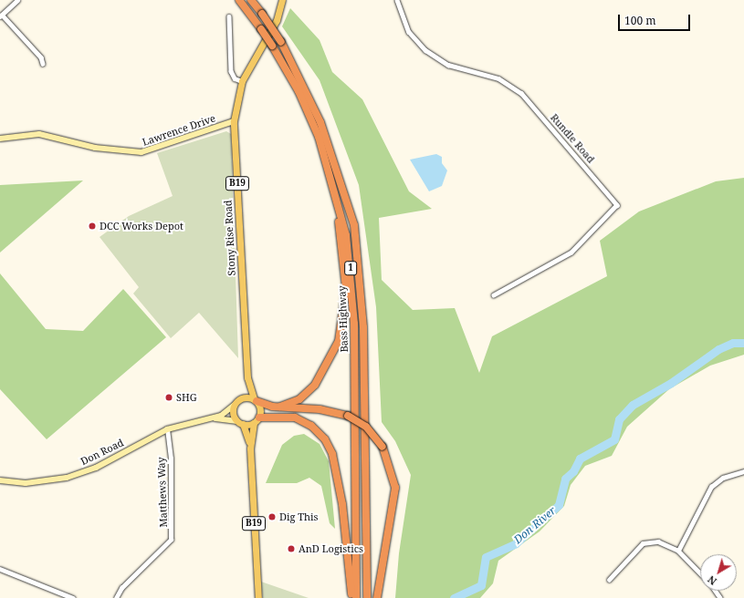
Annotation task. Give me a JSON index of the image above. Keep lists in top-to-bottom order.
{
  "streets": {
    "highway": ["1", "Bass Highway"],
    "main road": [
      "Lawrence Drive",
      "B19",
      "Stony Rise Road",
      "Don Road"
    ],
    "street": ["Rundle Road", "Matthews Way"]
  },
  "crossings": [
    ["Lawrence Drive", "Stony Rise Road"],
    ["B19", "Stony Rise Road"],
    ["B19", "Don Road"],
    ["Stony Rise Road", "Don Road"],
    ["Don Road", "Matthews Way"]
  ],
  "water": ["Don River"],
  "places": [
    "DCC Works Depot",
    "SHG",
    "Dig This",
    "AnD Logistics"
  ],
  "scale_bar": "100 m",
  "north": "bottom left"
}
